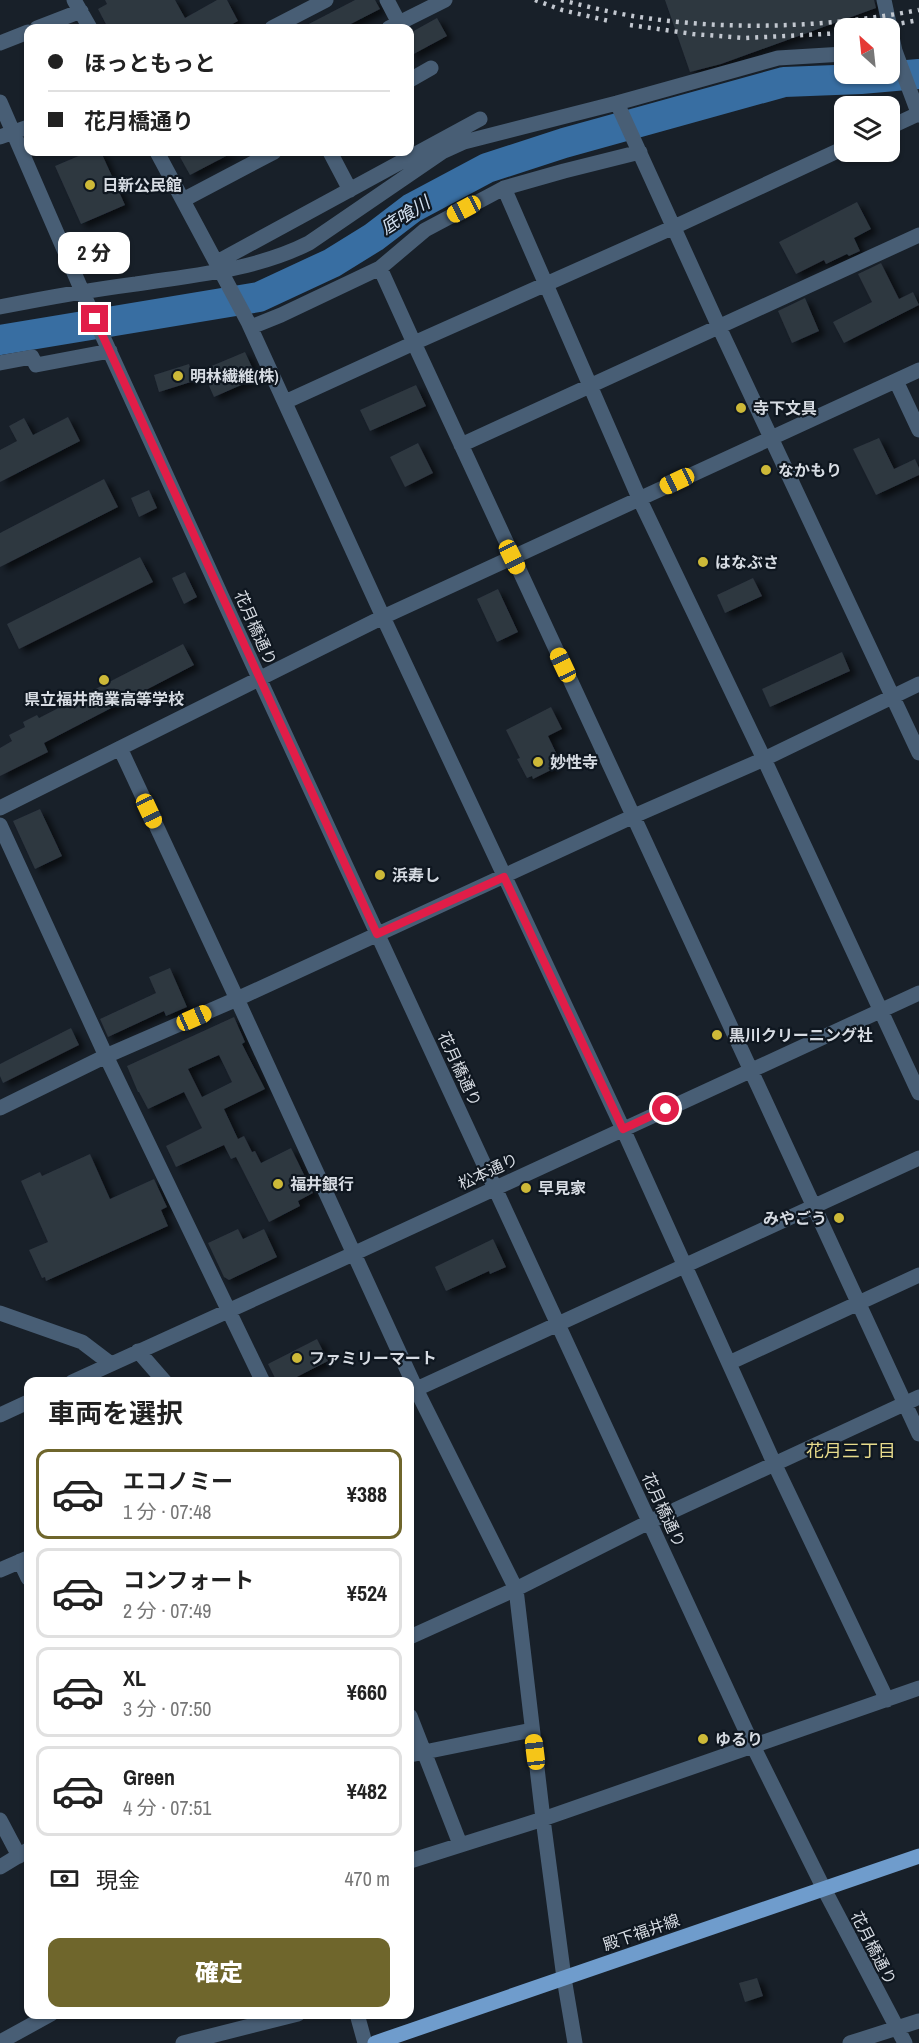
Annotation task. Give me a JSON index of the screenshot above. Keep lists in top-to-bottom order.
{
  "streets": {
    "main road": ["殿下福井線"],
    "street": ["花月橋通り", "松本通り"]
  },
  "crossings": [
    ["花月橋通り", "松本通り"],
    ["花月橋通り", "殿下福井線"]
  ],
  "districts": ["花月三丁目"],
  "water": ["底喰川"],
  "places": [
    "日新公民館",
    "明林繊維(株)",
    "寺下文具",
    "なかもり",
    "はなぶさ",
    "県立福井商業高等学校",
    "妙性寺",
    "浜寿し",
    "黒川クリーニング社",
    "福井銀行",
    "早見家",
    "みやごう",
    "ファミリーマート",
    "ゆるり"
  ],
  "north": "top left",
  "page": {
    "banner": ["ほっともっと", "花月橋通り"],
    "bubble": "2 分",
    "heading": "車両を選択",
    "list": [
      {
        "name": "エコノミー",
        "note": "1 分 · 07:48",
        "value": "¥388"
      },
      {
        "name": "コンフォート",
        "note": "2 分 · 07:49",
        "value": "¥524"
      },
      {
        "name": "XL",
        "note": "3 分 · 07:50",
        "value": "¥660"
      },
      {
        "name": "Green",
        "note": "4 分 · 07:51",
        "value": "¥482"
      }
    ],
    "pay": ["現金", "470 m"],
    "buttons": "確定"
  }
}
